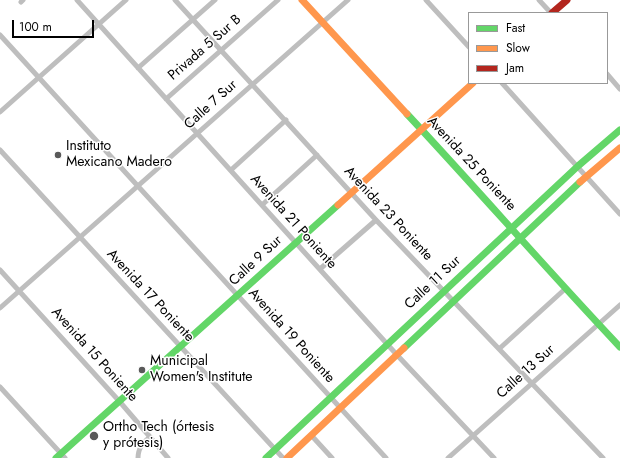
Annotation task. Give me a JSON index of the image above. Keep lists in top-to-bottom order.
{
  "streets": {
    "main road": ["Avenida 25 Poniente", "Calle 9 Sur", "Calle 11 Sur"],
    "street": [
      "Privada 5 Sur B",
      "Calle 7 Sur",
      "Avenida 23 Poniente",
      "Avenida 21 Poniente",
      "Avenida 17 Poniente",
      "Avenida 19 Poniente",
      "Avenida 15 Poniente",
      "Calle 13 Sur"
    ]
  },
  "crossings": [
    ["Privada 5 Sur B", "Avenida 23 Poniente"],
    ["Privada 5 Sur B", "Avenida 21 Poniente"],
    ["Calle 7 Sur", "Avenida 25 Poniente"],
    ["Calle 7 Sur", "Avenida 23 Poniente"],
    ["Calle 7 Sur", "Avenida 21 Poniente"],
    ["Calle 7 Sur", "Avenida 17 Poniente"],
    ["Calle 7 Sur", "Avenida 19 Poniente"],
    ["Calle 7 Sur", "Avenida 15 Poniente"],
    ["Avenida 25 Poniente", "Calle 9 Sur"],
    ["Avenida 25 Poniente", "Calle 11 Sur"],
    ["Avenida 25 Poniente", "Calle 13 Sur"],
    ["Avenida 23 Poniente", "Calle 9 Sur"],
    ["Avenida 23 Poniente", "Calle 11 Sur"],
    ["Avenida 23 Poniente", "Calle 13 Sur"],
    ["Avenida 21 Poniente", "Calle 9 Sur"],
    ["Avenida 21 Poniente", "Calle 11 Sur"],
    ["Avenida 21 Poniente", "Calle 13 Sur"],
    ["Calle 9 Sur", "Avenida 17 Poniente"],
    ["Calle 9 Sur", "Avenida 19 Poniente"],
    ["Calle 9 Sur", "Avenida 15 Poniente"],
    ["Calle 11 Sur", "Avenida 17 Poniente"],
    ["Calle 11 Sur", "Avenida 19 Poniente"]
  ],
  "places": ["Instituto Mexicano Madero", "Municipal Women's Institute", "Ortho Tech (órtesis y prótesis)"],
  "legend": ["Fast", "Slow", "Jam"],
  "scale_bar": "100 m"
}
